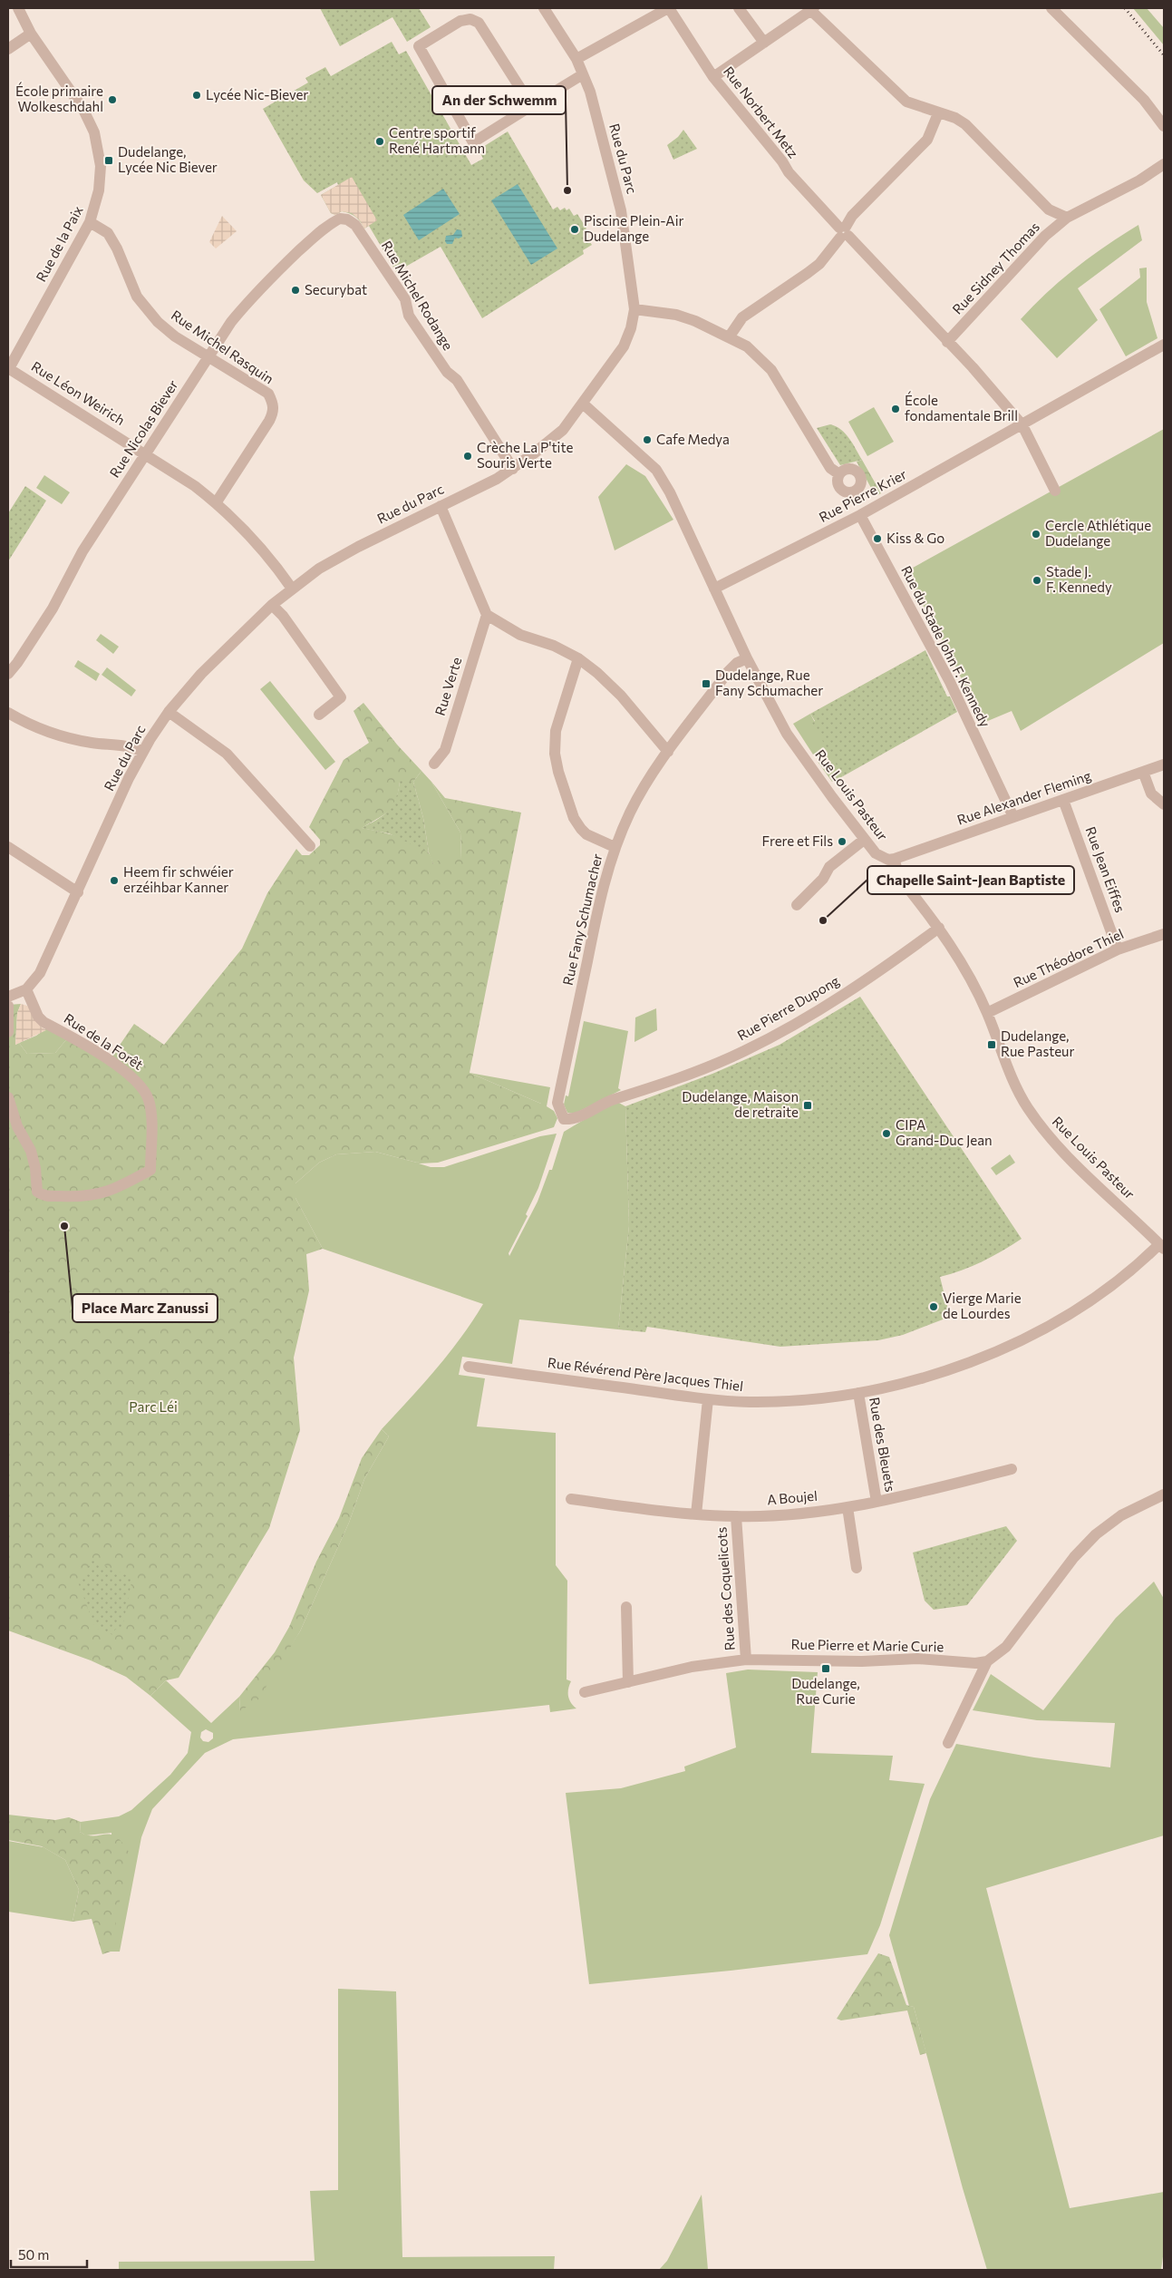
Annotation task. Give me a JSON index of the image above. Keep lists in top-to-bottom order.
{
  "streets": {
    "street": [
      "Rue Norbert Metz",
      "Rue du Parc",
      "Rue de la Paix",
      "Rue Sidney Thomas",
      "Rue Michel Rodange",
      "Rue Michel Rasquin",
      "Rue Léon Weirich",
      "Rue Nicolas Biever",
      "Rue Pierre Krier",
      "Rue du Stade John F. Kennedy",
      "Rue Verte",
      "Rue Louis Pasteur",
      "Rue Alexander Fleming",
      "Rue Jean Eiffes",
      "Rue Fany Schumacher",
      "Rue Théodore Thiel",
      "Rue Pierre Dupong",
      "Rue de la Forêt",
      "Rue Révérend Père Jacques Thiel",
      "Rue des Bleuets",
      "A Boujel",
      "Rue des Coquelicots",
      "Rue Pierre et Marie Curie"
    ]
  },
  "crossings": [
    ["Rue Norbert Metz", "Rue Sidney Thomas"],
    ["Rue Norbert Metz", "Rue Pierre Krier"],
    ["Rue du Parc", "Rue Michel Rodange"],
    ["Rue du Parc", "Rue Léon Weirich"],
    ["Rue du Parc", "Rue Louis Pasteur"],
    ["Rue du Parc", "Rue de la Forêt"],
    ["Rue de la Paix", "Rue Michel Rasquin"],
    ["Rue de la Paix", "Rue Léon Weirich"],
    ["Rue Michel Rodange", "Rue Nicolas Biever"],
    ["Rue Michel Rasquin", "Rue Léon Weirich"],
    ["Rue Michel Rasquin", "Rue Nicolas Biever"],
    ["Rue Léon Weirich", "Rue Nicolas Biever"],
    ["Rue Pierre Krier", "Rue du Stade John F. Kennedy"],
    ["Rue Pierre Krier", "Rue Louis Pasteur"],
    ["Rue du Stade John F. Kennedy", "Rue Alexander Fleming"],
    ["Rue Louis Pasteur", "Rue Alexander Fleming"],
    ["Rue Louis Pasteur", "Rue Fany Schumacher"],
    ["Rue Louis Pasteur", "Rue Théodore Thiel"],
    ["Rue Louis Pasteur", "Rue Pierre Dupong"],
    ["Rue Louis Pasteur", "Rue Révérend Père Jacques Thiel"],
    ["Rue Alexander Fleming", "Rue Jean Eiffes"],
    ["Rue Jean Eiffes", "Rue Théodore Thiel"],
    ["Rue Fany Schumacher", "Rue Pierre Dupong"],
    ["Rue Révérend Père Jacques Thiel", "Rue des Bleuets"],
    ["Rue des Bleuets", "A Boujel"],
    ["A Boujel", "Rue des Coquelicots"],
    ["Rue des Coquelicots", "Rue Pierre et Marie Curie"]
  ],
  "parks": ["Parc Léi"],
  "places": {
    "other": [
      "Lycée Nic-Biever",
      "École primaire Wolkeschdahl",
      "Centre sportif René Hartmann",
      "An der Schwemm",
      "Piscine Plein-Air Dudelange",
      "Securybat",
      "École fondamentale Brill",
      "Cafe Medya",
      "Crèche La P'tite Souris Verte",
      "Cercle Athlétique Dudelange",
      "Kiss & Go",
      "Stade J. F. Kennedy",
      "Frere et Fils",
      "Heem fir schwéier erzéihbar Kanner",
      "Chapelle Saint-Jean Baptiste",
      "CIPA Grand-Duc Jean",
      "Place Marc Zanussi",
      "Vierge Marie de Lourdes"
    ],
    "transit": [
      "Dudelange, Lycée Nic Biever",
      "Dudelange, Rue Fany Schumacher",
      "Dudelange, Rue Pasteur",
      "Dudelange, Maison de retraite",
      "Dudelange, Rue Curie"
    ]
  },
  "scale_bar": "50 m"
}
